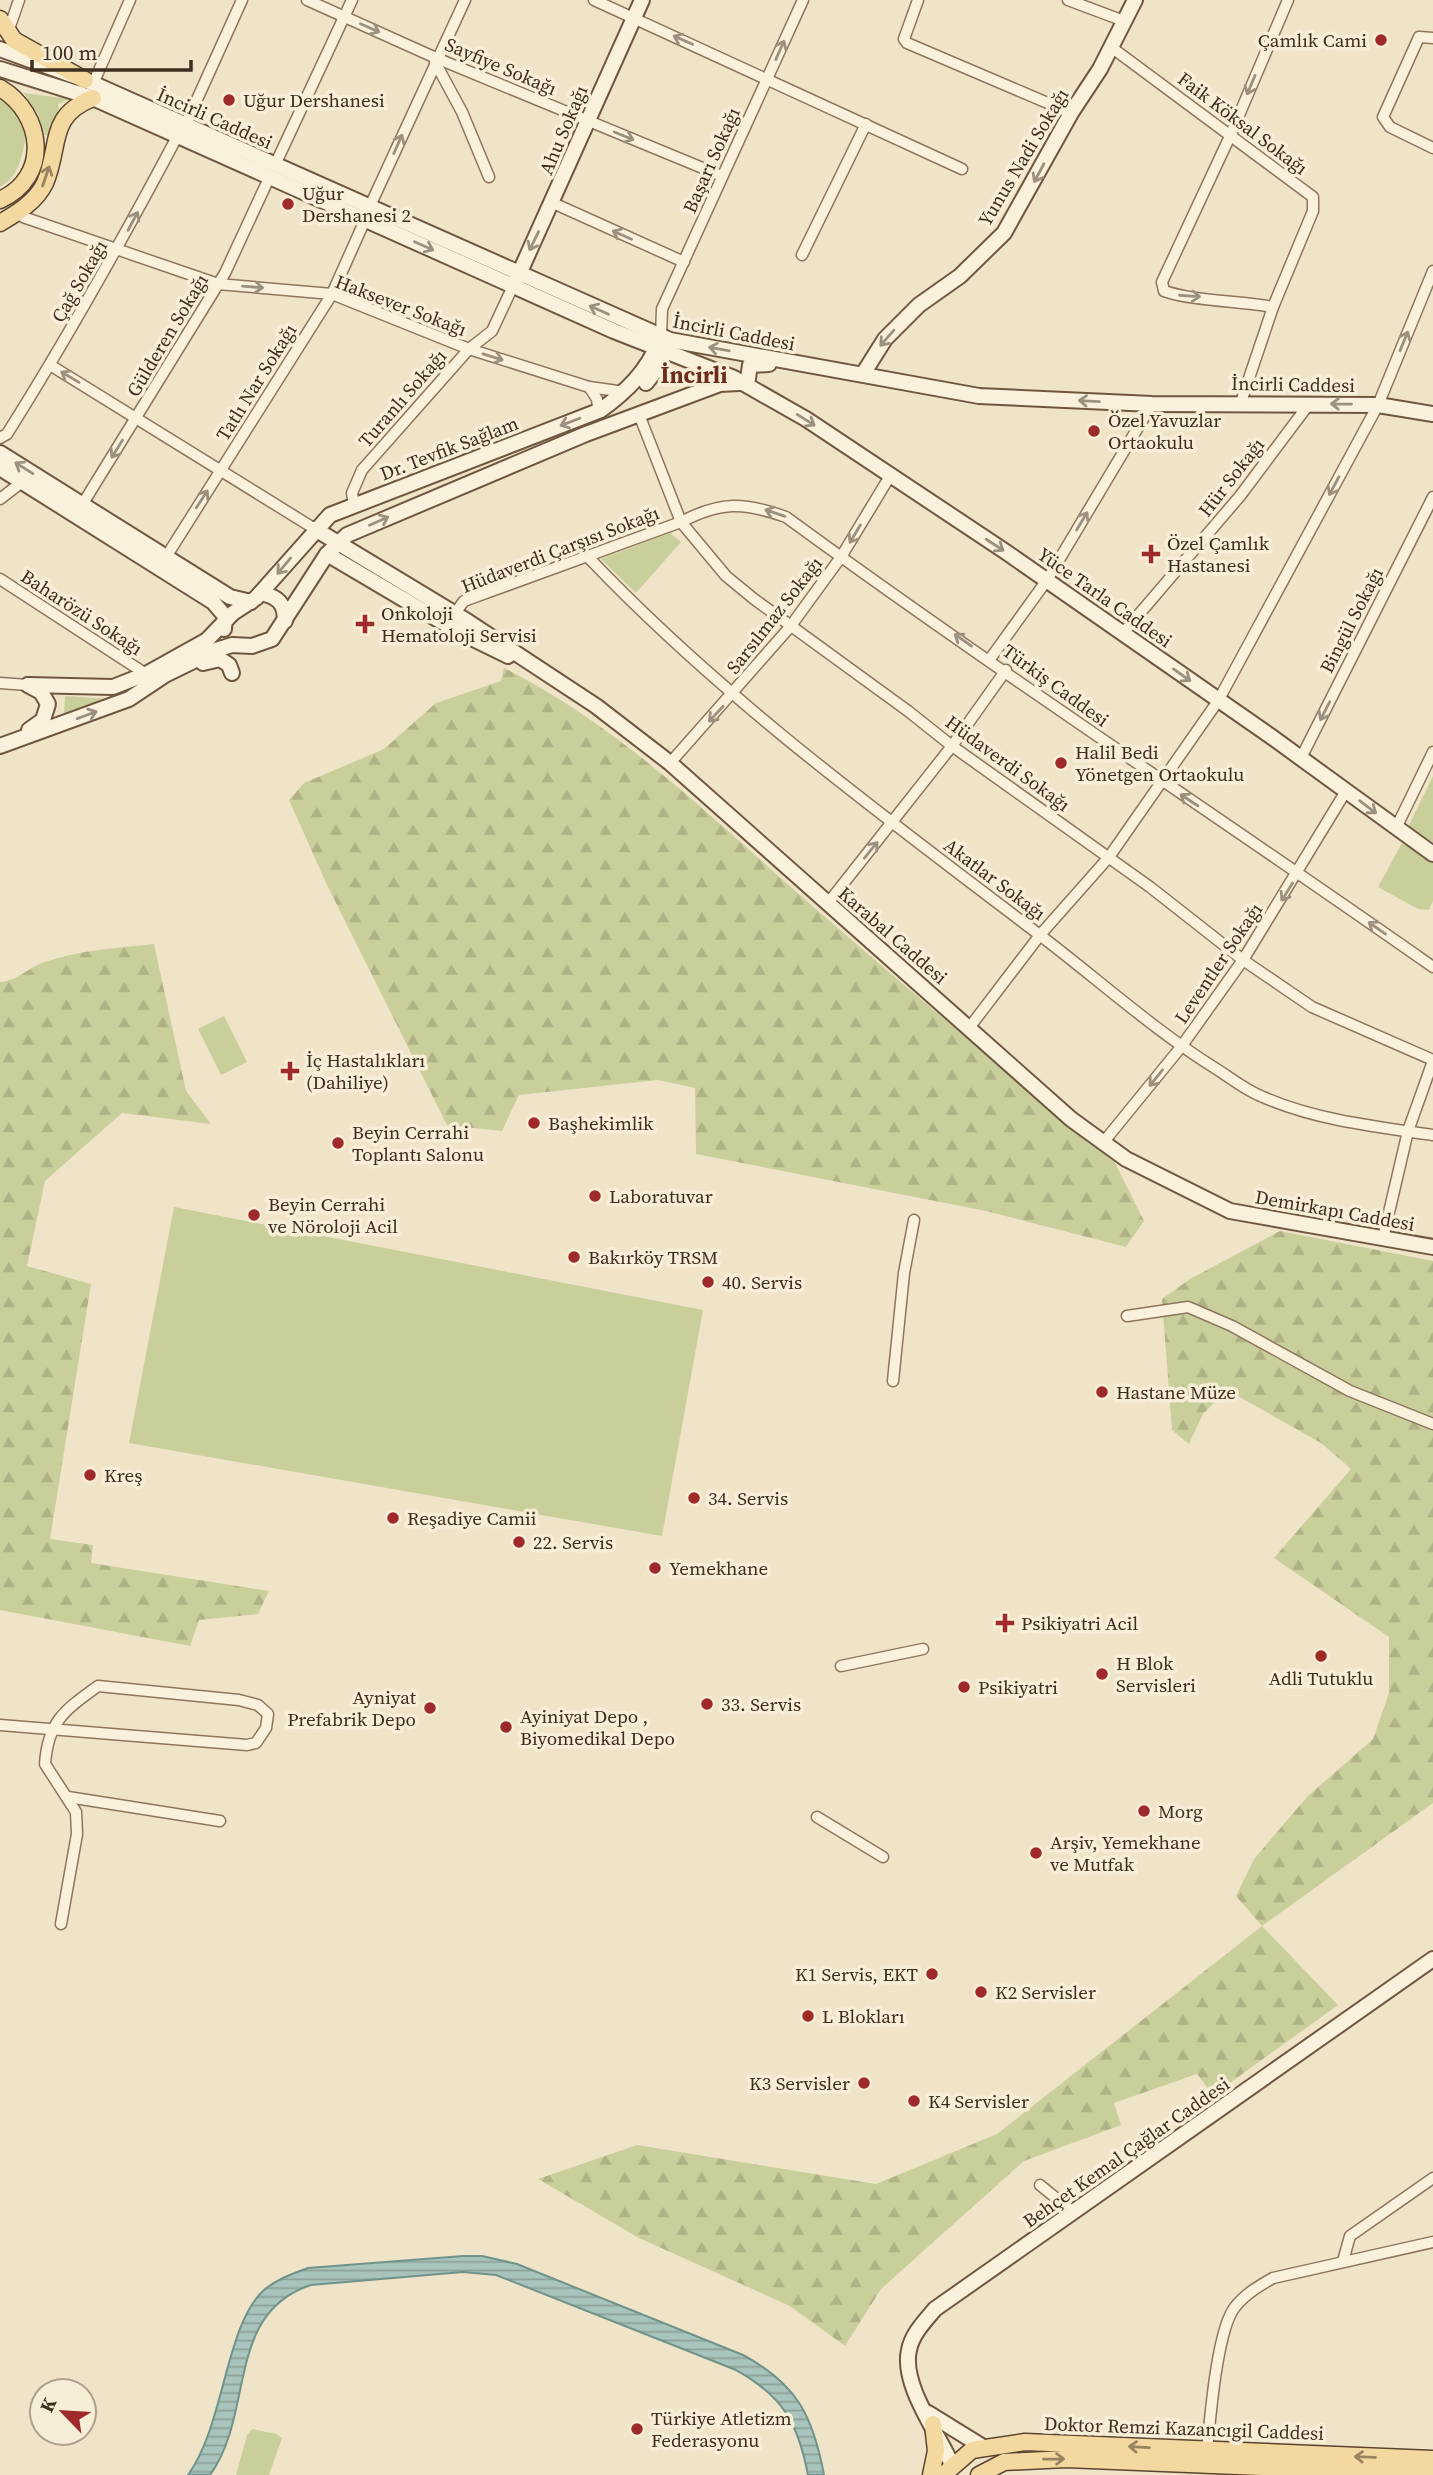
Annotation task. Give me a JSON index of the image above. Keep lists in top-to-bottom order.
{
  "streets": {
    "main road": [
      "İncirli Caddesi",
      "Ahu Sokağı",
      "Yunus Nadi Sokağı",
      "Dr. Tevfik Sağlam",
      "Yüce Tarla Caddesi",
      "Karabal Caddesi",
      "Demirkapı Caddesi",
      "Behçet Kemal Çağlar Caddesi",
      "Doktor Remzi Kazancıgil Caddesi"
    ],
    "street": [
      "Sayfiye Sokağı",
      "Faik Köksal Sokağı",
      "Başarı Sokağı",
      "Çağ Sokağı",
      "Haksever Sokağı",
      "Gülderen Sokağı",
      "Tatlı Nar Sokağı",
      "Turanlı Sokağı",
      "Hür Sokağı",
      "Hüdaverdi Çarşısı Sokağı",
      "Baharözü Sokağı",
      "Sarsılmaz Sokağı",
      "Bingül Sokağı",
      "Türkiş Caddesi",
      "Hüdaverdi Sokağı",
      "Akatlar Sokağı",
      "Leventler Sokağı"
    ]
  },
  "crossings": [
    ["Sayfiye Sokağı", "Ahu Sokağı"],
    ["Sayfiye Sokağı", "Başarı Sokağı"],
    ["Sayfiye Sokağı", "Gülderen Sokağı"],
    ["Sayfiye Sokağı", "Tatlı Nar Sokağı"],
    ["İncirli Caddesi", "Faik Köksal Sokağı"],
    ["İncirli Caddesi", "Ahu Sokağı"],
    ["İncirli Caddesi", "Yunus Nadi Sokağı"],
    ["İncirli Caddesi", "Başarı Sokağı"],
    ["İncirli Caddesi", "Çağ Sokağı"],
    ["İncirli Caddesi", "Gülderen Sokağı"],
    ["İncirli Caddesi", "Tatlı Nar Sokağı"],
    ["İncirli Caddesi", "Turanlı Sokağı"],
    ["İncirli Caddesi", "Dr. Tevfik Sağlam"],
    ["İncirli Caddesi", "Hür Sokağı"],
    ["İncirli Caddesi", "Yüce Tarla Caddesi"],
    ["Faik Köksal Sokağı", "Yunus Nadi Sokağı"],
    ["Ahu Sokağı", "Turanlı Sokağı"],
    ["Başarı Sokağı", "Dr. Tevfik Sağlam"],
    ["Çağ Sokağı", "Haksever Sokağı"],
    ["Haksever Sokağı", "Gülderen Sokağı"],
    ["Haksever Sokağı", "Tatlı Nar Sokağı"],
    ["Haksever Sokağı", "Turanlı Sokağı"],
    ["Haksever Sokağı", "Dr. Tevfik Sağlam"],
    ["Turanlı Sokağı", "Dr. Tevfik Sağlam"],
    ["Dr. Tevfik Sağlam", "Karabal Caddesi"],
    ["Hür Sokağı", "Yüce Tarla Caddesi"],
    ["Hüdaverdi Çarşısı Sokağı", "Türkiş Caddesi"],
    ["Hüdaverdi Çarşısı Sokağı", "Hüdaverdi Sokağı"],
    ["Hüdaverdi Çarşısı Sokağı", "Akatlar Sokağı"],
    ["Hüdaverdi Çarşısı Sokağı", "Karabal Caddesi"],
    ["Yüce Tarla Caddesi", "Sarsılmaz Sokağı"],
    ["Yüce Tarla Caddesi", "Bingül Sokağı"],
    ["Yüce Tarla Caddesi", "Leventler Sokağı"],
    ["Sarsılmaz Sokağı", "Türkiş Caddesi"],
    ["Sarsılmaz Sokağı", "Hüdaverdi Sokağı"],
    ["Sarsılmaz Sokağı", "Akatlar Sokağı"],
    ["Sarsılmaz Sokağı", "Karabal Caddesi"],
    ["Türkiş Caddesi", "Hüdaverdi Sokağı"],
    ["Türkiş Caddesi", "Leventler Sokağı"],
    ["Hüdaverdi Sokağı", "Leventler Sokağı"],
    ["Akatlar Sokağı", "Leventler Sokağı"],
    ["Karabal Caddesi", "Leventler Sokağı"],
    ["Karabal Caddesi", "Demirkapı Caddesi"],
    ["Behçet Kemal Çağlar Caddesi", "Doktor Remzi Kazancıgil Caddesi"]
  ],
  "one_way": [
    "Sayfiye Sokağı",
    "Yunus Nadi Sokağı",
    "Haksever Sokağı",
    "Tatlı Nar Sokağı",
    "Yüce Tarla Caddesi",
    "Sarsılmaz Sokağı",
    "Bingül Sokağı",
    "Türkiş Caddesi",
    "Leventler Sokağı"
  ],
  "districts": ["İncirli"],
  "places": {
    "other": [
      "Çamlık Cami",
      "Uğur Dershanesi",
      "Uğur Dershanesi 2",
      "Özel Yavuzlar Ortaokulu",
      "Halil Bedi Yönetgen Ortaokulu",
      "Başhekimlik",
      "Beyin Cerrahi Toplantı Salonu",
      "Laboratuvar",
      "Beyin Cerrahi ve Nöroloji Acil",
      "Bakırköy TRSM",
      "40. Servis",
      "Hastane Müze",
      "Kreş",
      "34. Servis",
      "Reşadiye Camii",
      "22. Servis",
      "Yemekhane",
      "Adli Tutuklu",
      "H Blok Servisleri",
      "Psikiyatri",
      "33. Servis",
      "Ayniyat Prefabrik Depo",
      "Ayiniyat Depo , Biyomedikal Depo",
      "Morg",
      "Arşiv, Yemekhane ve Mutfak",
      "K1 Servis, EKT",
      "K2 Servisler",
      "L Blokları",
      "K3 Servisler",
      "K4 Servisler",
      "Türkiye Atletizm Federasyonu"
    ],
    "health": [
      "Özel Çamlık Hastanesi",
      "Onkoloji Hematoloji Servisi",
      "İç Hastalıkları (Dahiliye)",
      "Psikiyatri Acil"
    ]
  },
  "scale_bar": "100 m",
  "north": "top left"
}
